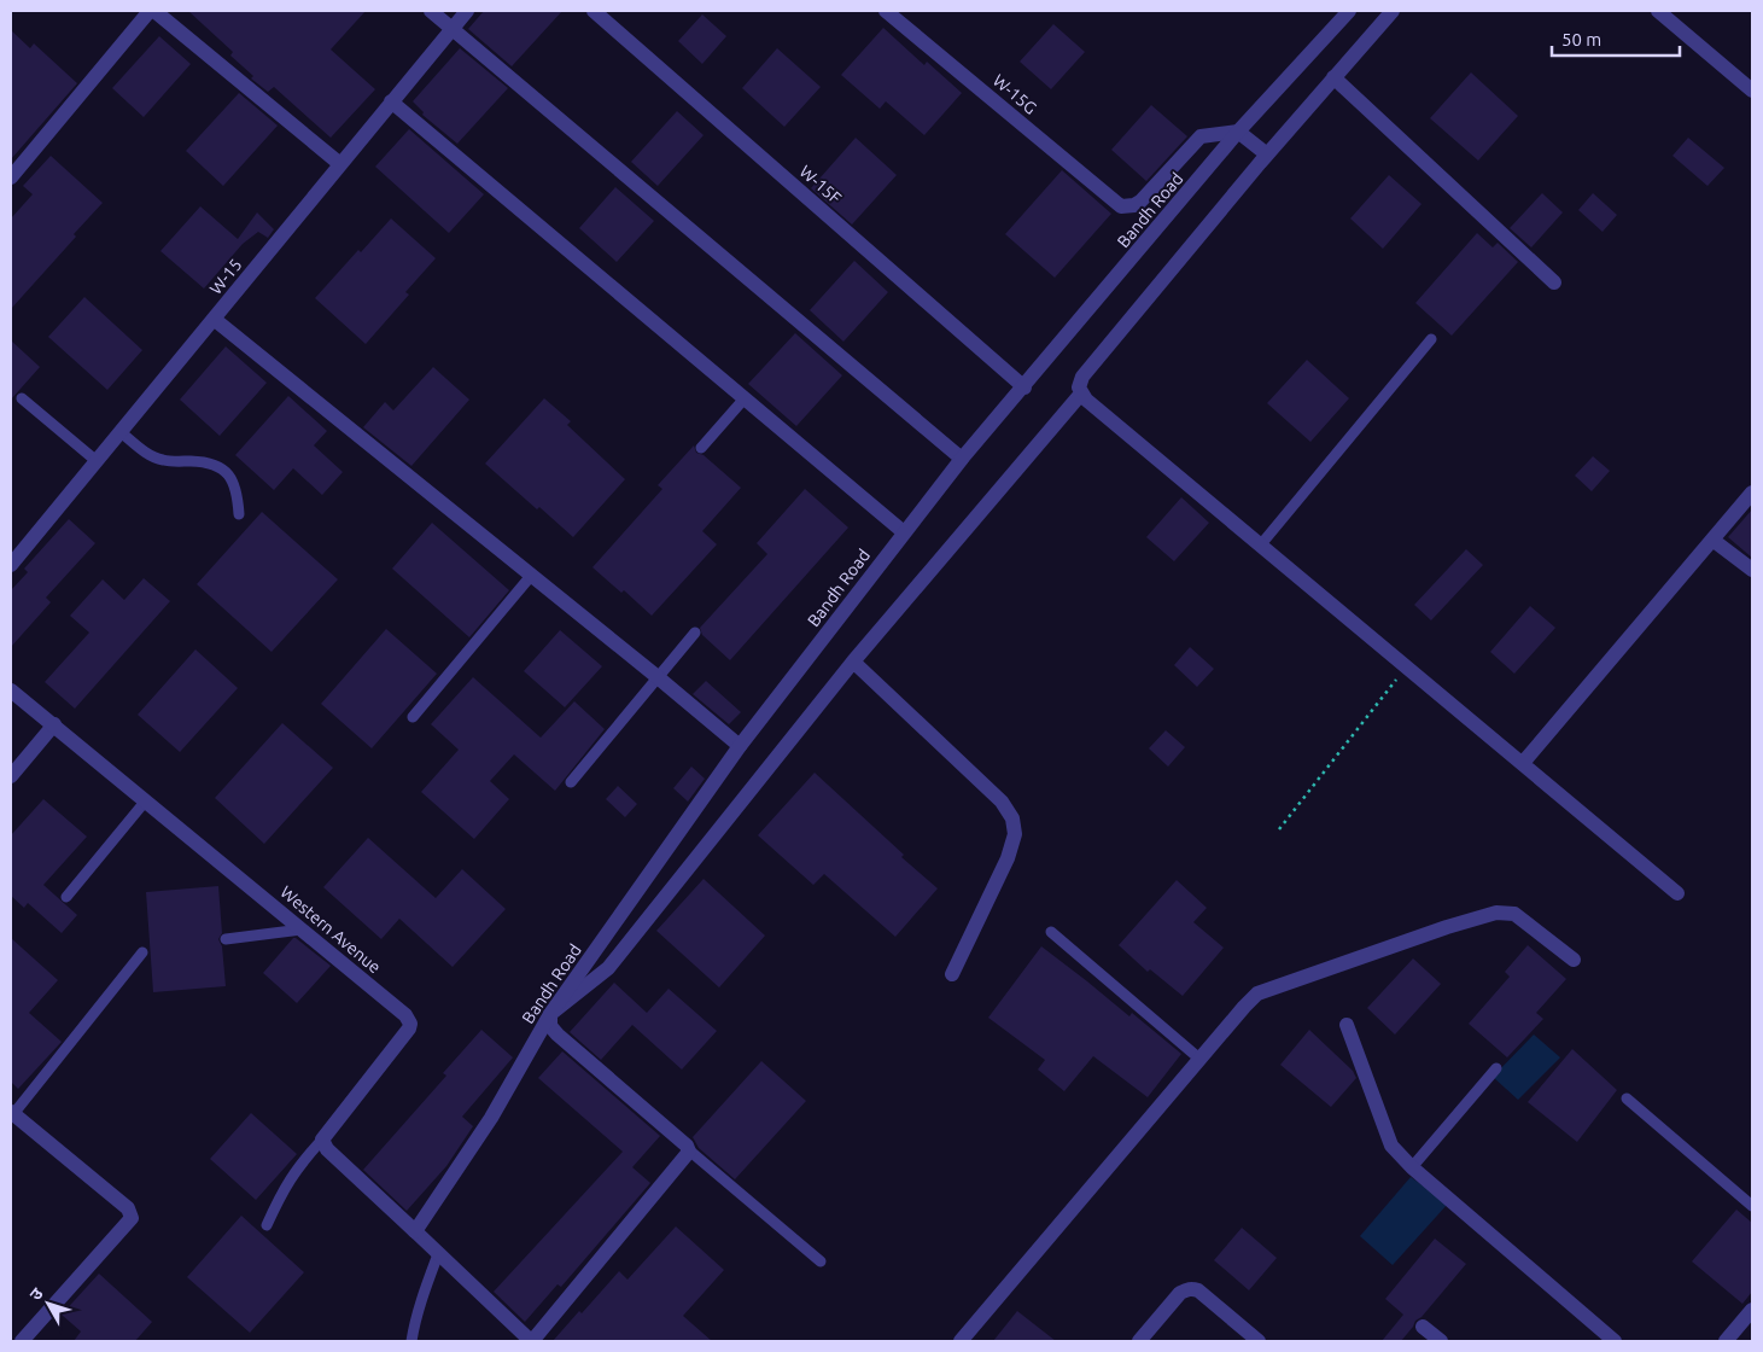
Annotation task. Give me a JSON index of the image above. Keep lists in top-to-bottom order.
{
  "streets": {
    "street": [
      "W-15G",
      "W-15F",
      "Bandh Road",
      "W-15",
      "Western Avenue"
    ]
  },
  "crossings": [
    ["W-15G", "Bandh Road"],
    ["W-15F", "Bandh Road"]
  ],
  "scale_bar": "50 m",
  "north": "top left"
}
